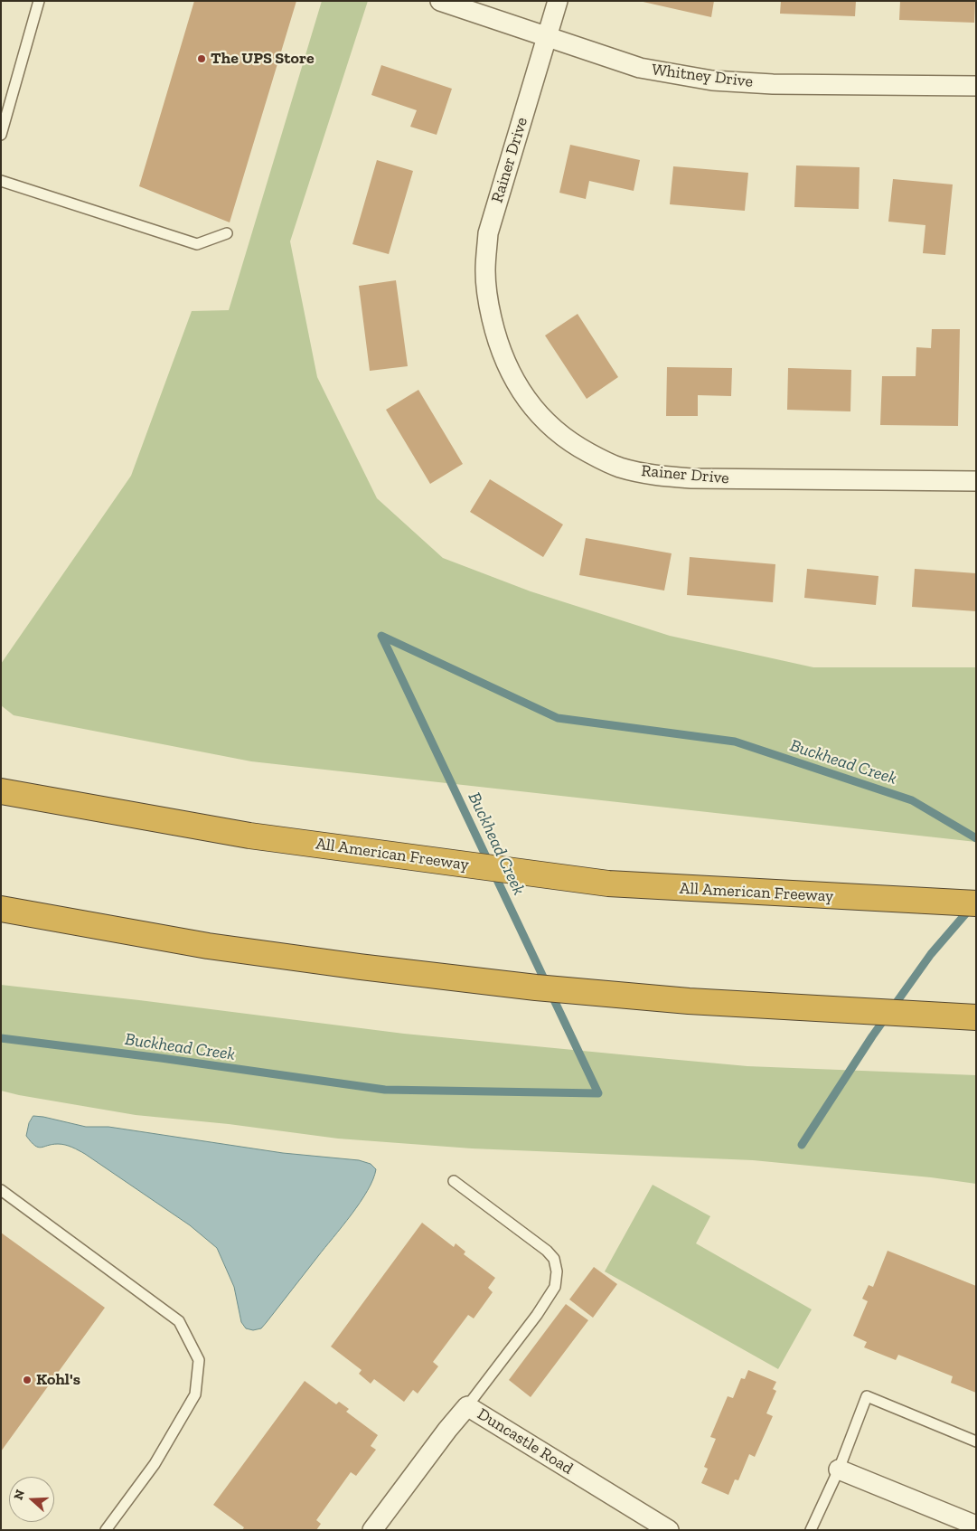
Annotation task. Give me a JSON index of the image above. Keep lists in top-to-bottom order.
{
  "streets": {
    "highway": ["All American Freeway"],
    "street": ["Whitney Drive", "Rainer Drive", "Duncastle Road"]
  },
  "crossings": [
    ["Whitney Drive", "Rainer Drive"]
  ],
  "water": ["Buckhead Creek"],
  "places": ["The UPS Store", "Kohl's"],
  "north": "left"
}
